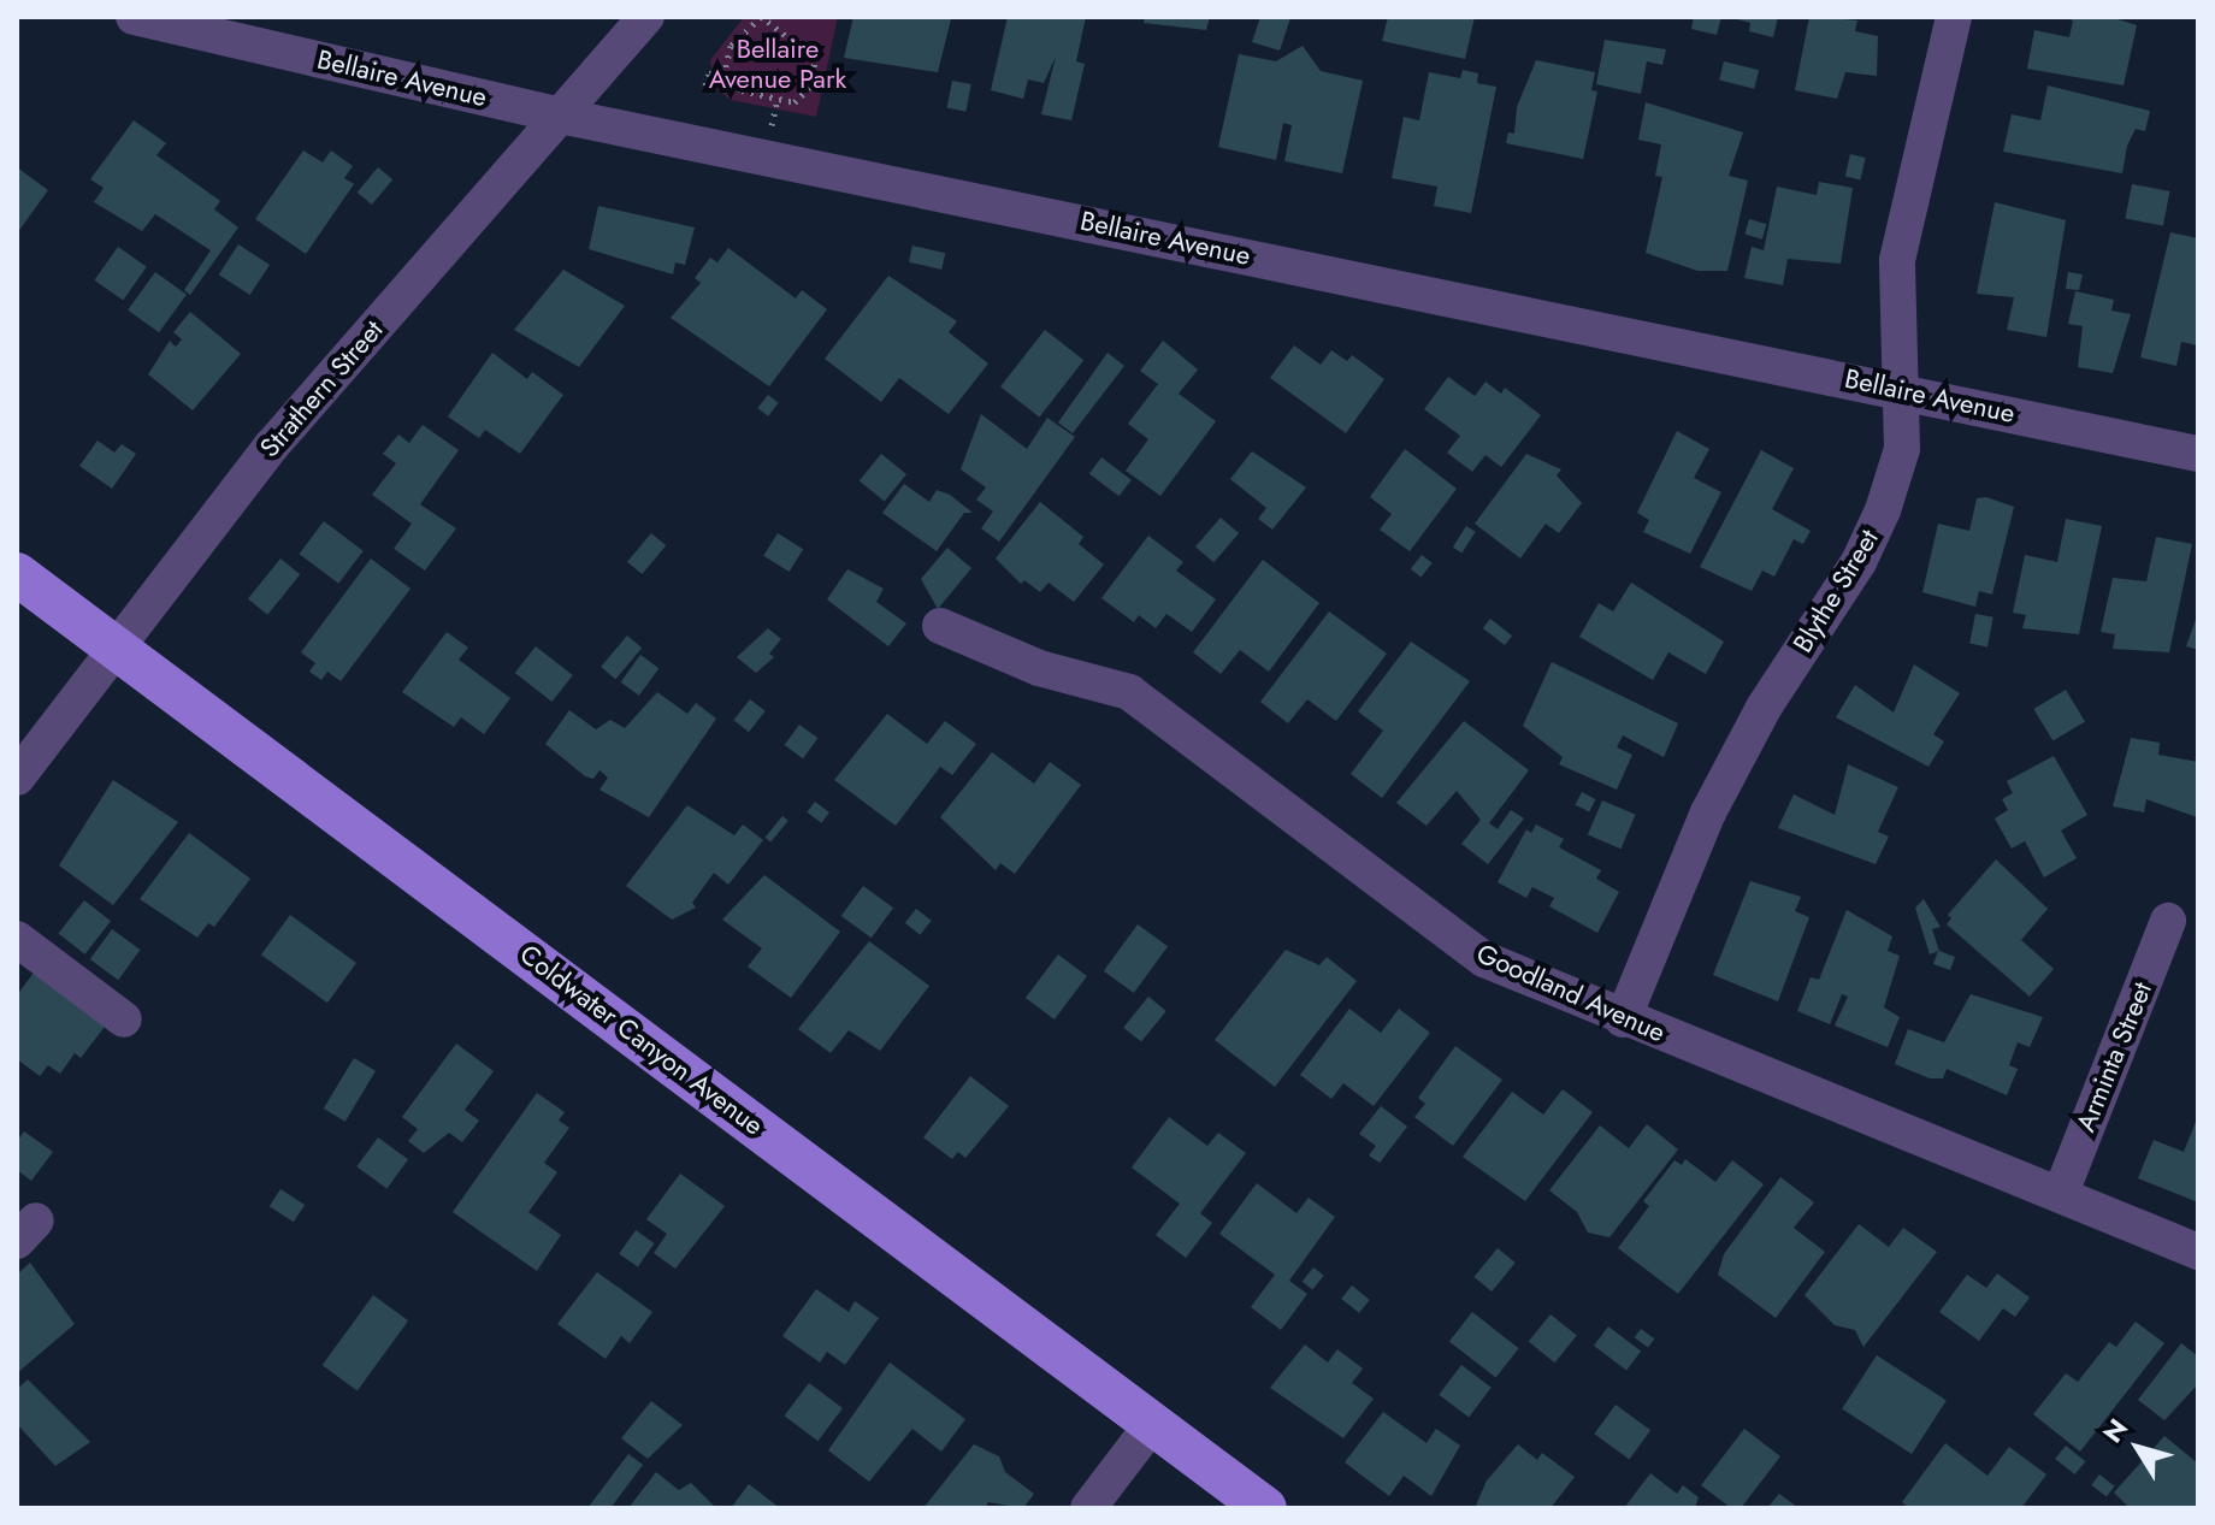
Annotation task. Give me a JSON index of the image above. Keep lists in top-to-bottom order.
{
  "streets": {
    "main road": ["Coldwater Canyon Avenue"],
    "street": [
      "Bellaire Avenue",
      "Strathern Street",
      "Blythe Street",
      "Goodland Avenue",
      "Arminta Street"
    ]
  },
  "crossings": [
    ["Bellaire Avenue", "Strathern Street"],
    ["Bellaire Avenue", "Blythe Street"],
    ["Strathern Street", "Coldwater Canyon Avenue"],
    ["Blythe Street", "Goodland Avenue"],
    ["Goodland Avenue", "Arminta Street"]
  ],
  "parks": ["Bellaire Avenue Park"],
  "north": "top left"
}
